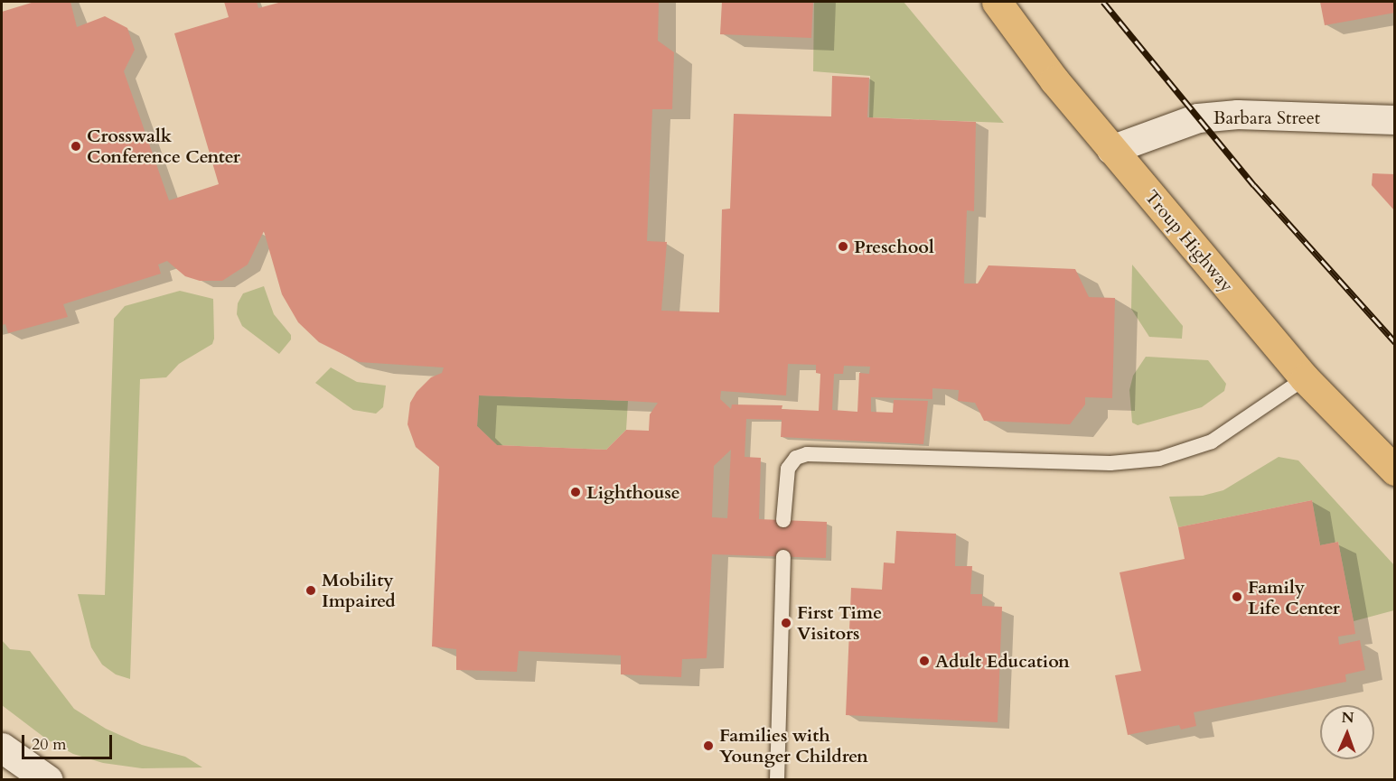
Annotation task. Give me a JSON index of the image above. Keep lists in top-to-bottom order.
{
  "streets": {
    "main road": ["Troup Highway"],
    "street": ["Barbara Street"]
  },
  "crossings": [
    ["Barbara Street", "Troup Highway"]
  ],
  "places": [
    "Crosswalk Conference Center",
    "Preschool",
    "Lighthouse",
    "Mobility Impaired",
    "Family Life Center",
    "First Time Visitors",
    "Adult Education",
    "Families with Younger Children"
  ],
  "scale_bar": "20 m",
  "north": "top"
}
